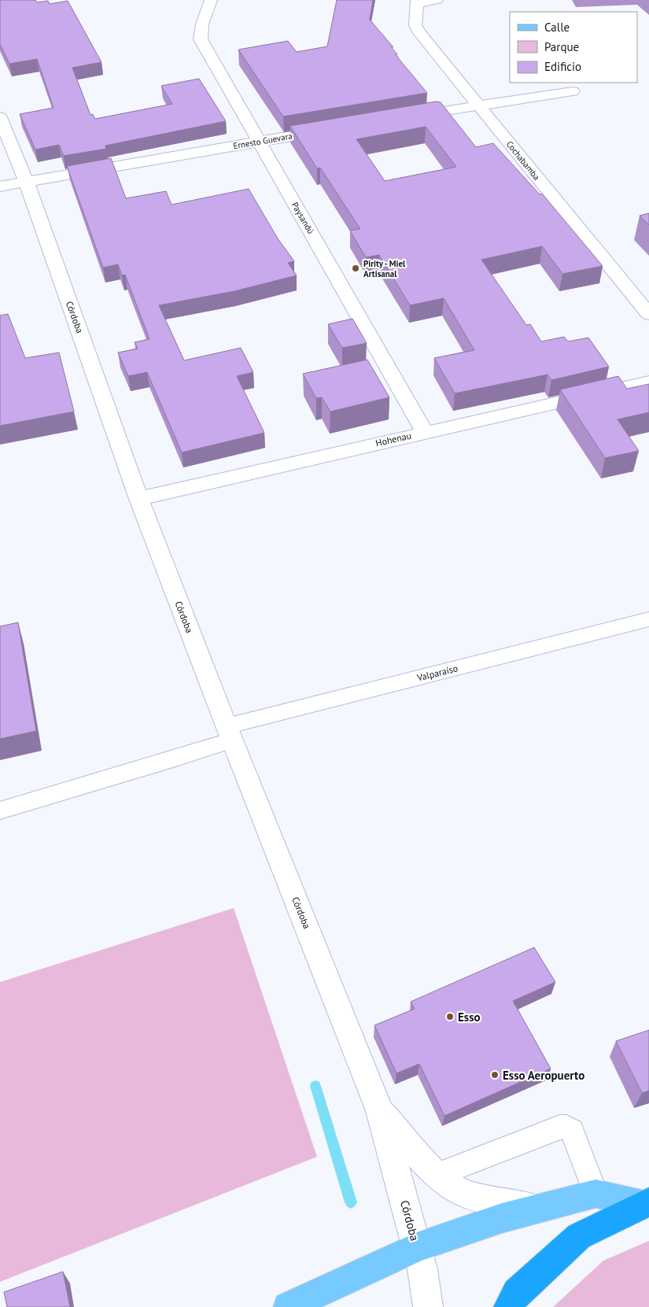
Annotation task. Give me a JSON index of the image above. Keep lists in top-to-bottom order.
{
  "streets": {
    "street": [
      "Ernesto Guevara",
      "Cochabamba",
      "Paysandú",
      "Córdoba",
      "Hohenau"
    ],
    "lane": ["Valparaíso"]
  },
  "crossings": [
    ["Ernesto Guevara", "Paysandú"],
    ["Ernesto Guevara", "Córdoba"],
    ["Paysandú", "Hohenau"],
    ["Córdoba", "Hohenau"],
    ["Córdoba", "Valparaíso"]
  ],
  "places": ["Pirity - Miel Artisanal", "Esso", "Esso Aeropuerto"],
  "legend": ["Calle", "Parque", "Edificio"]
}
